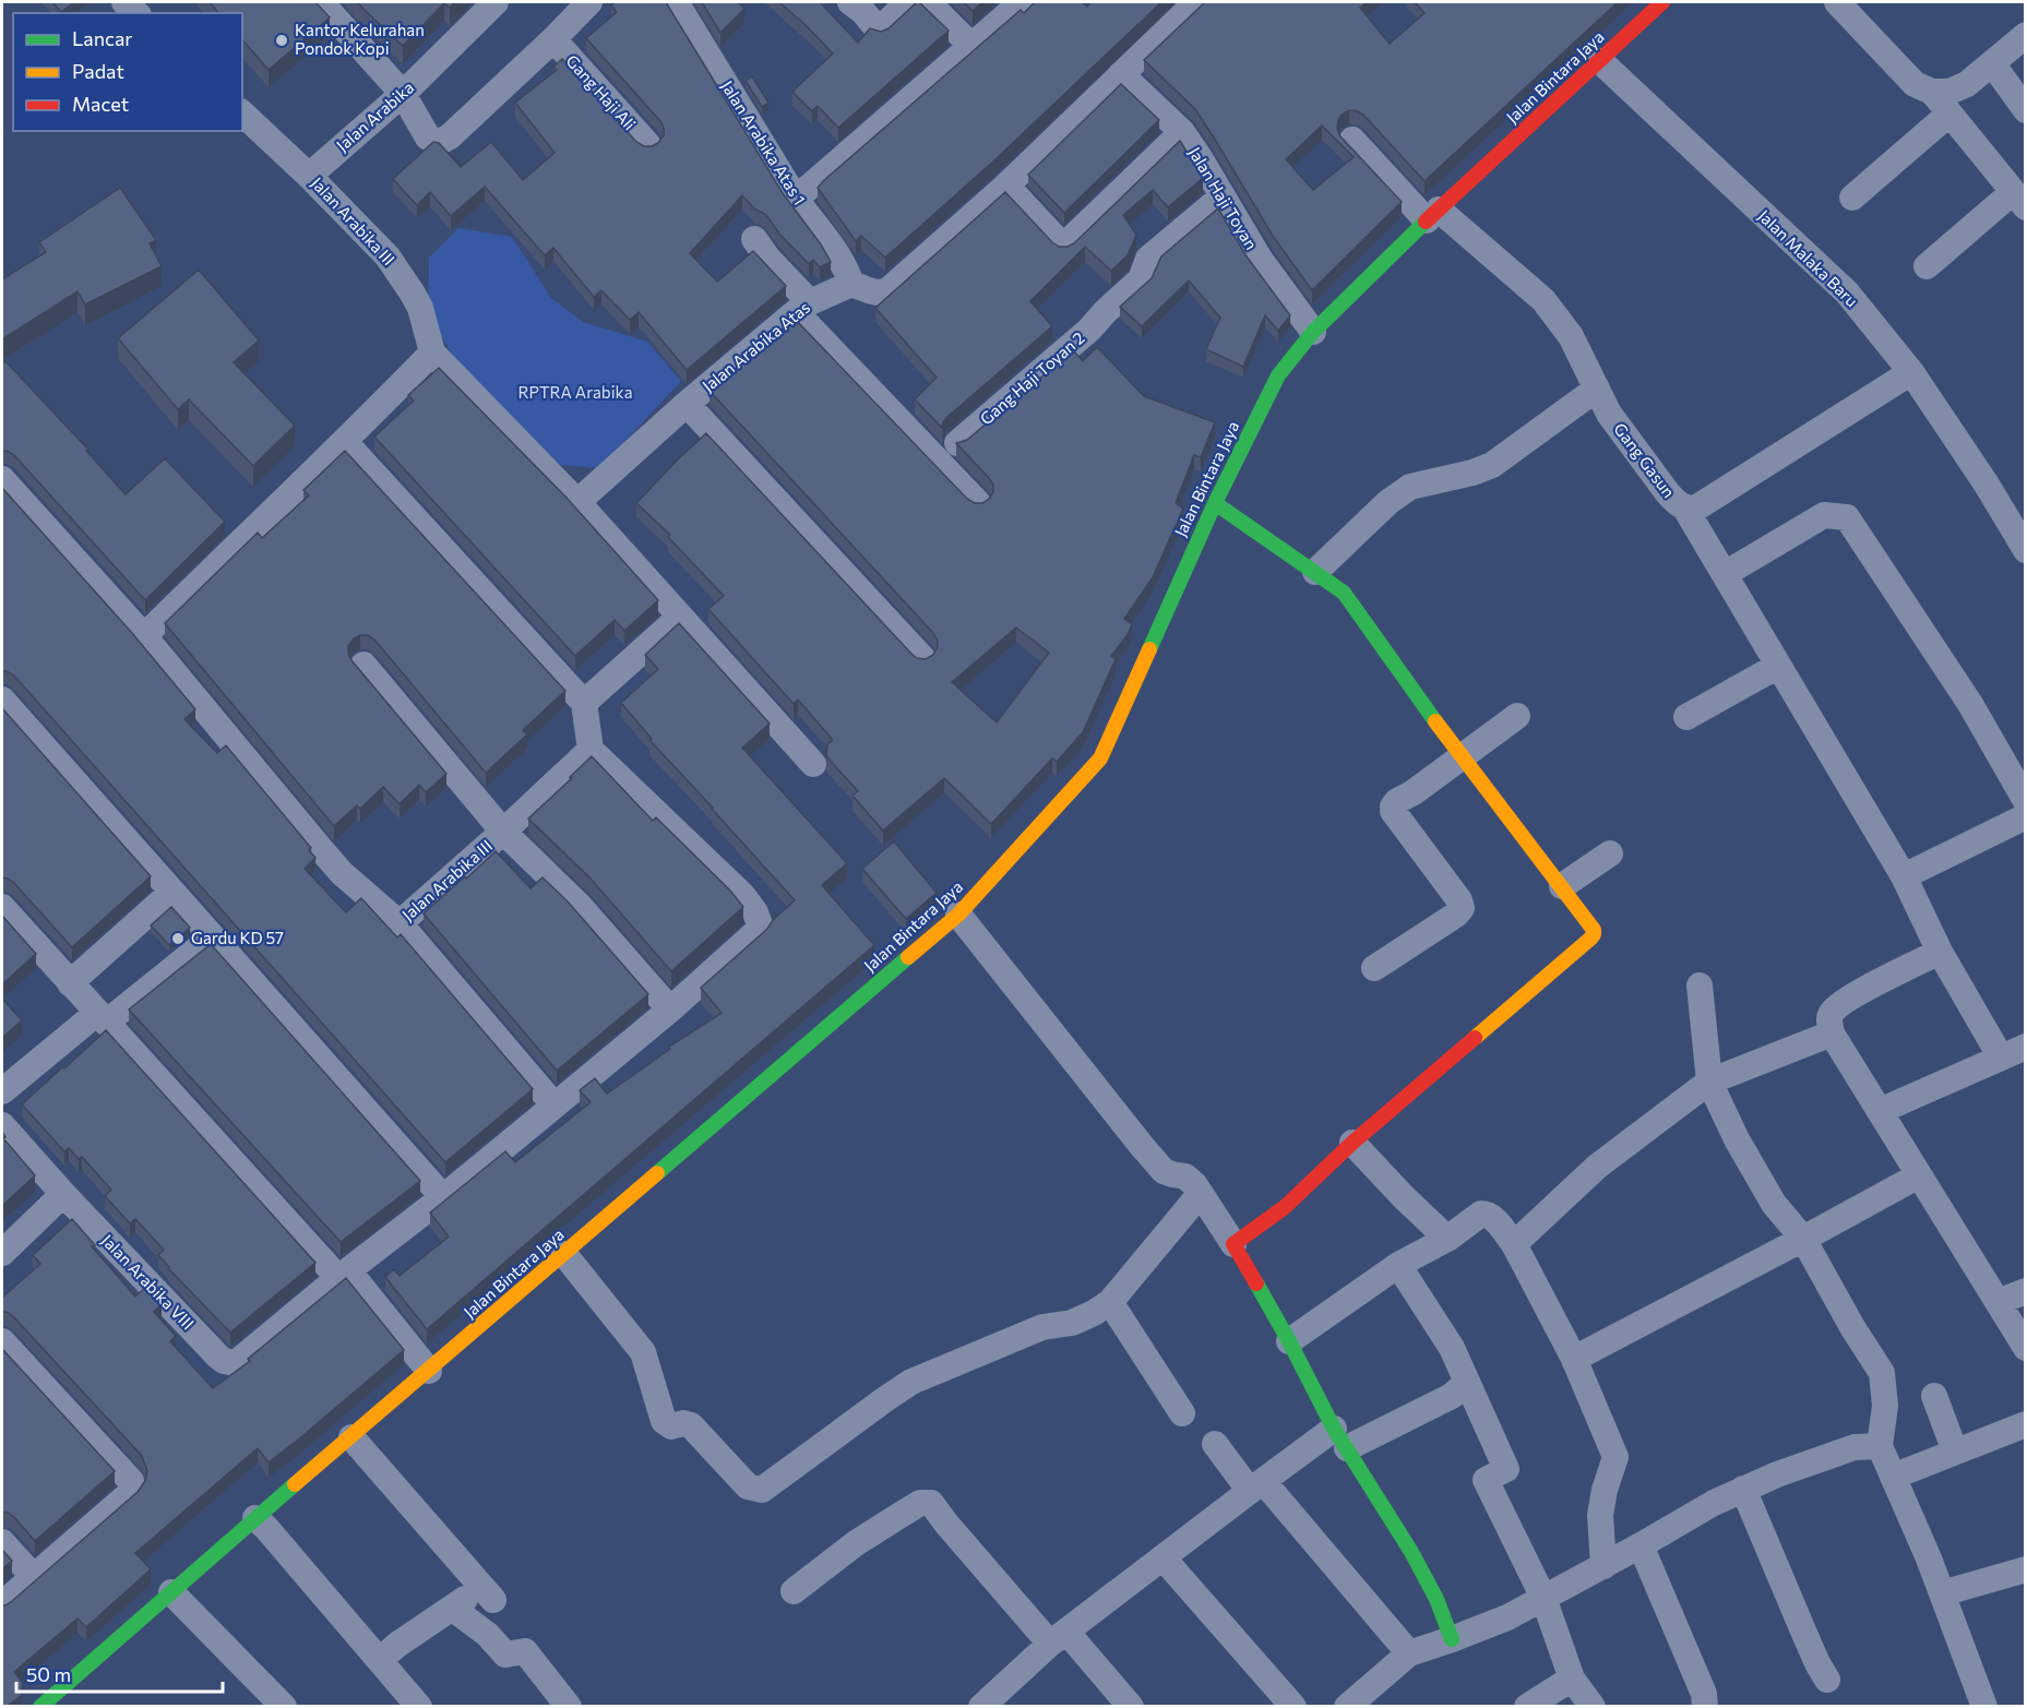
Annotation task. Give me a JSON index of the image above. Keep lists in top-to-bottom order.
{
  "streets": {
    "street": [
      "Jalan Bintara Jaya",
      "Gang Haji Ali",
      "Jalan Arabika",
      "Jalan Arabika Atas 1",
      "Jalan Haji Toyan",
      "Jalan Arabika III",
      "Jalan Malaka Baru",
      "Jalan Arabika Atas",
      "Gang Haji Toyan 2",
      "Gang Gasun",
      "Jalan Arabika VIII"
    ]
  },
  "crossings": [
    ["Jalan Bintara Jaya", "Jalan Haji Toyan"],
    ["Jalan Bintara Jaya", "Jalan Malaka Baru"],
    ["Jalan Bintara Jaya", "Gang Gasun"],
    ["Jalan Arabika", "Jalan Arabika III"],
    ["Jalan Arabika Atas 1", "Jalan Arabika Atas"],
    ["Jalan Haji Toyan", "Gang Haji Toyan 2"],
    ["Jalan Arabika III", "Jalan Arabika Atas"],
    ["Jalan Malaka Baru", "Gang Gasun"]
  ],
  "parks": ["RPTRA Arabika"],
  "places": ["Kantor Kelurahan Pondok Kopi", "Gardu KD 57"],
  "legend": ["Lancar", "Padat", "Macet"],
  "scale_bar": "50 m"
}
